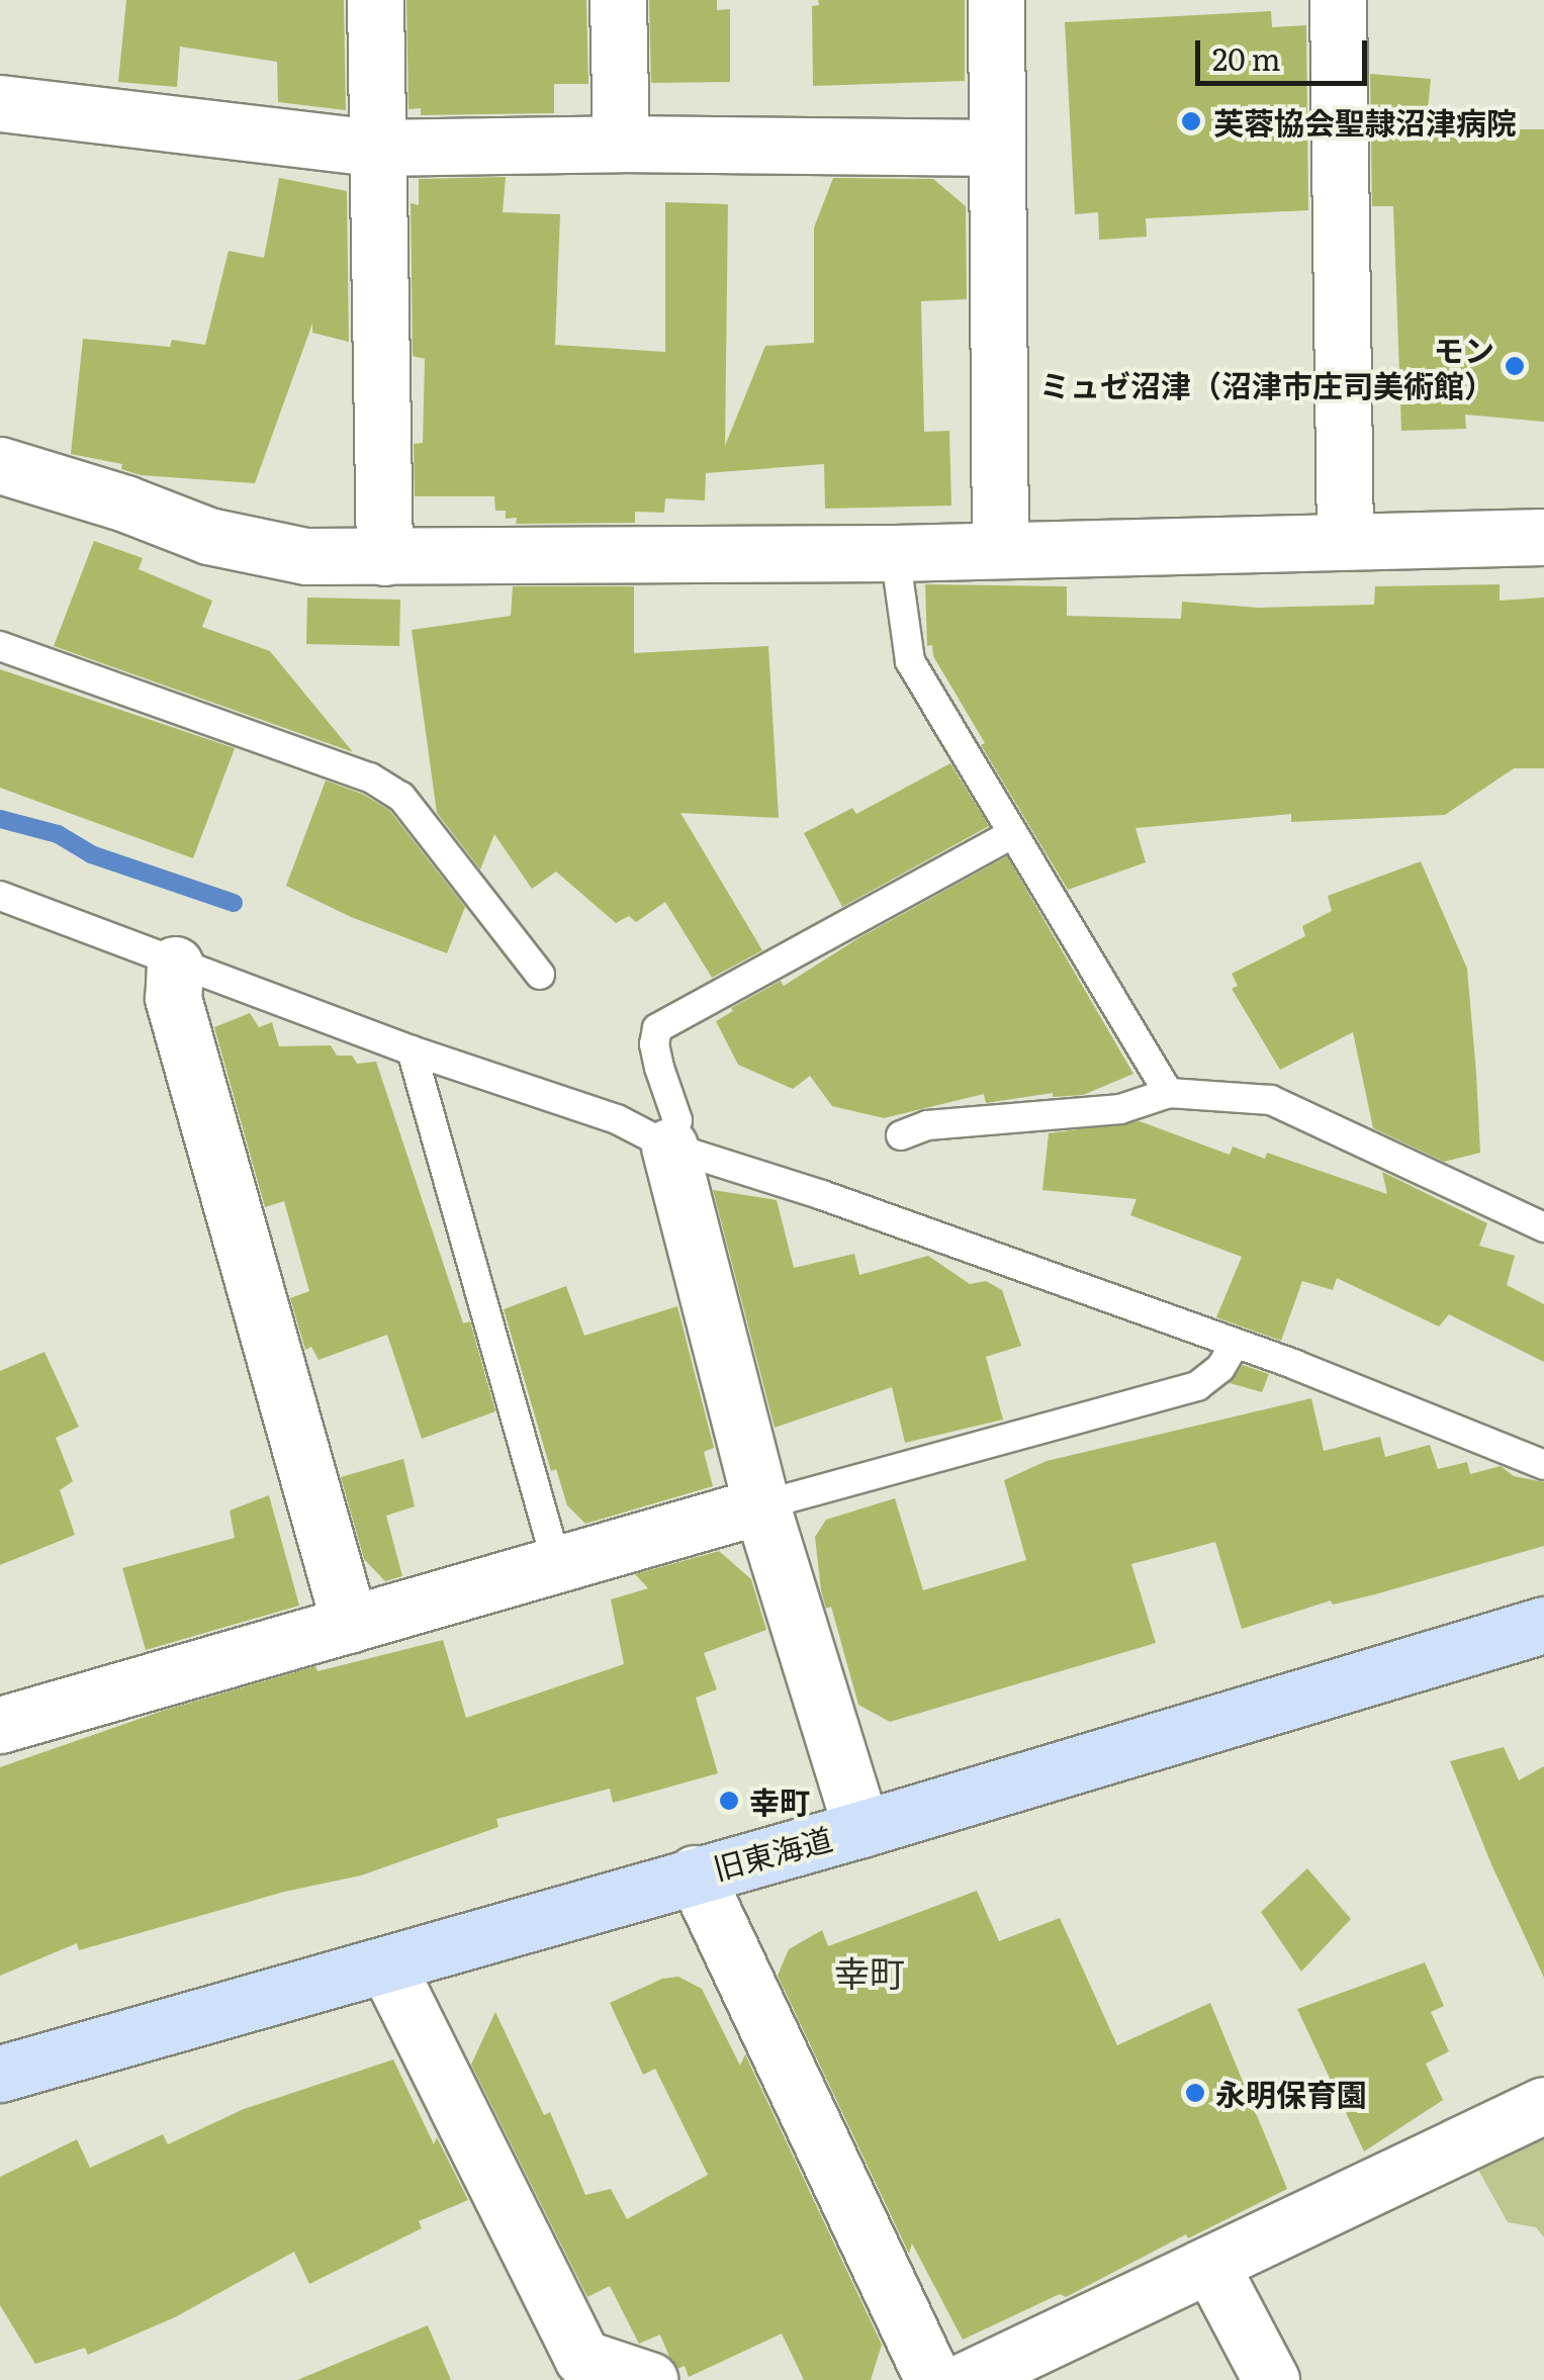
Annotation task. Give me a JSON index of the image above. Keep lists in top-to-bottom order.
{
  "streets": {
    "street": ["旧東海道"]
  },
  "districts": ["幸町"],
  "places": [
    "芙蓉協会聖隷沼津病院",
    "モン ミュゼ沼津（沼津市庄司美術館）",
    "幸町",
    "永明保育園"
  ],
  "scale_bar": "20 m"
}
